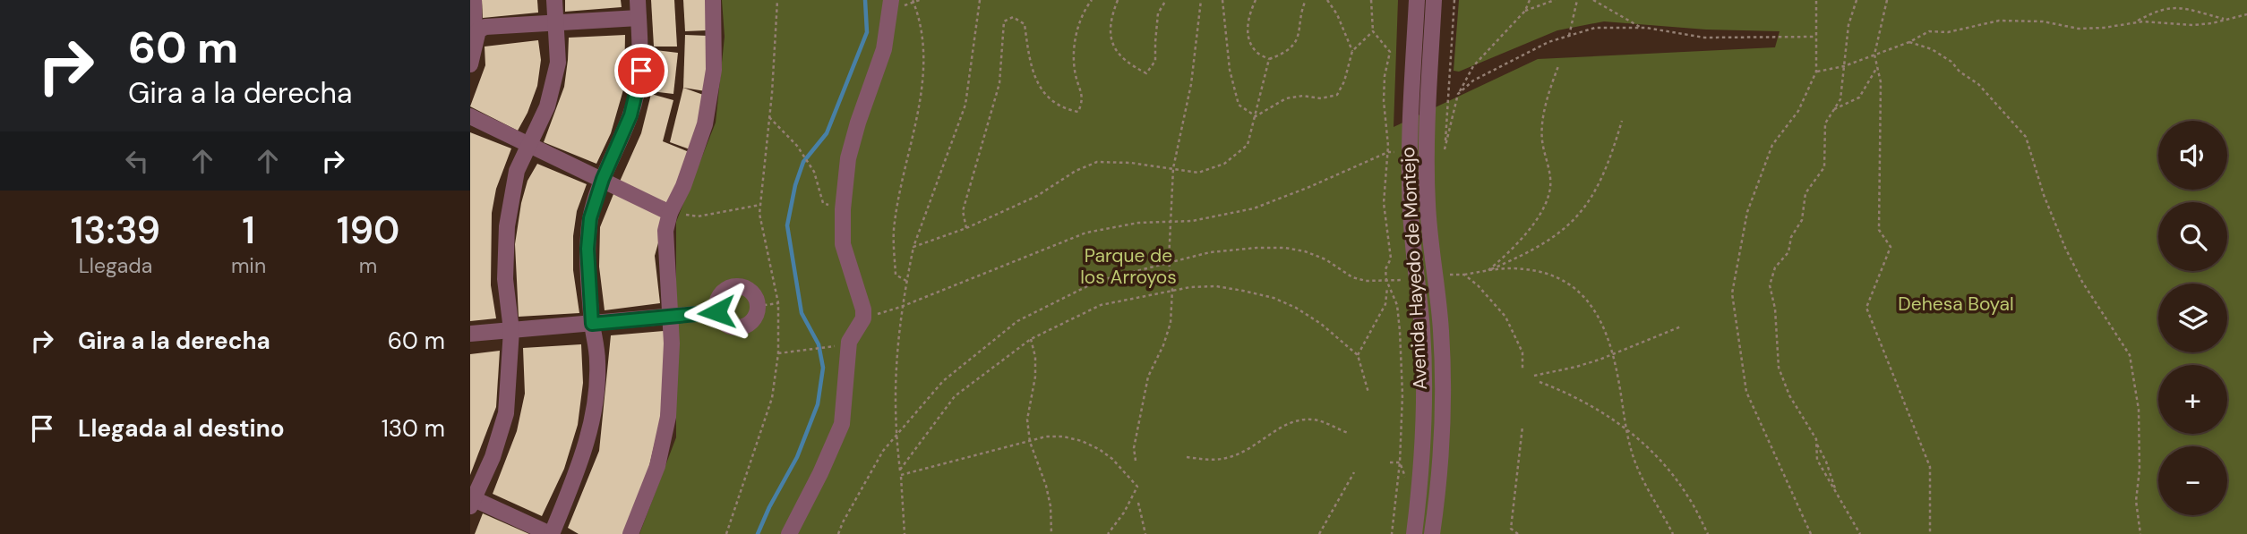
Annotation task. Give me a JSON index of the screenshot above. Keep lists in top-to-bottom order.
{
  "streets": {
    "street": ["Avenida Hayedo de Montejo"]
  },
  "parks": ["Parque de los Arroyos", "Dehesa Boyal"],
  "page": {
    "turn": ["60 m", "Gira a la derecha"],
    "map_buttons": ["+", "−"],
    "eta": [
      "13:39",
      "Llegada",
      "1",
      "min",
      "190",
      "m"
    ],
    "list": [
      {
        "name": "Gira a la derecha",
        "value": "60 m"
      },
      {
        "name": "Llegada al destino",
        "value": "130 m"
      }
    ]
  }
}
